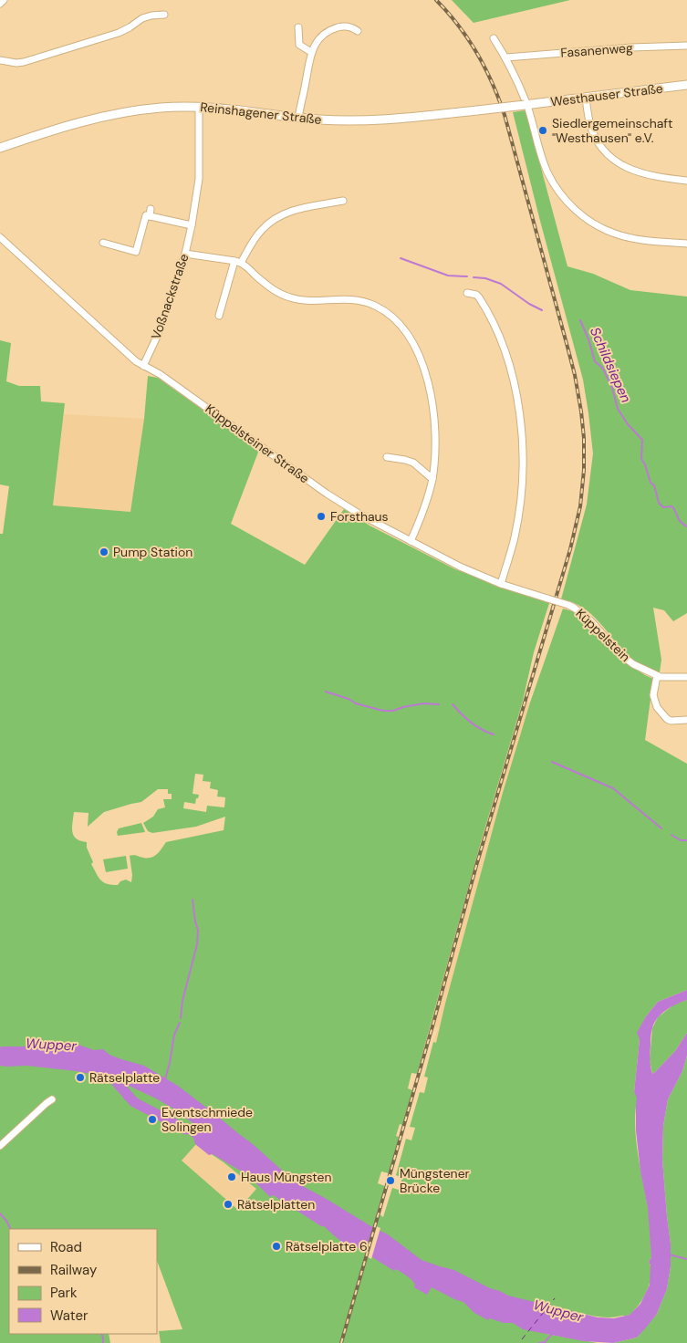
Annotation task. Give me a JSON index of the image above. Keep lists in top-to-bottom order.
{
  "streets": {
    "main road": ["Westhauser Straße", "Reinshagener Straße"],
    "street": [
      "Fasanenweg",
      "Voßnackstraße",
      "Küppelsteiner Straße",
      "Küppelstein"
    ]
  },
  "crossings": [
    ["Westhauser Straße", "Reinshagener Straße"],
    ["Reinshagener Straße", "Voßnackstraße"],
    ["Voßnackstraße", "Küppelsteiner Straße"],
    ["Küppelsteiner Straße", "Küppelstein"]
  ],
  "water": ["Schildsiepen", "Wupper"],
  "places": [
    "Siedlergemeinschaft \"Westhausen\" e.V.",
    "Forsthaus",
    "Pump Station",
    "Rätselplatte",
    "Eventschmiede Solingen",
    "Haus Müngsten",
    "Müngstener Brücke",
    "Rätselplatten",
    "Rätselplatte 6"
  ],
  "legend": [
    "Road",
    "Railway",
    "Park",
    "Water"
  ]
}
